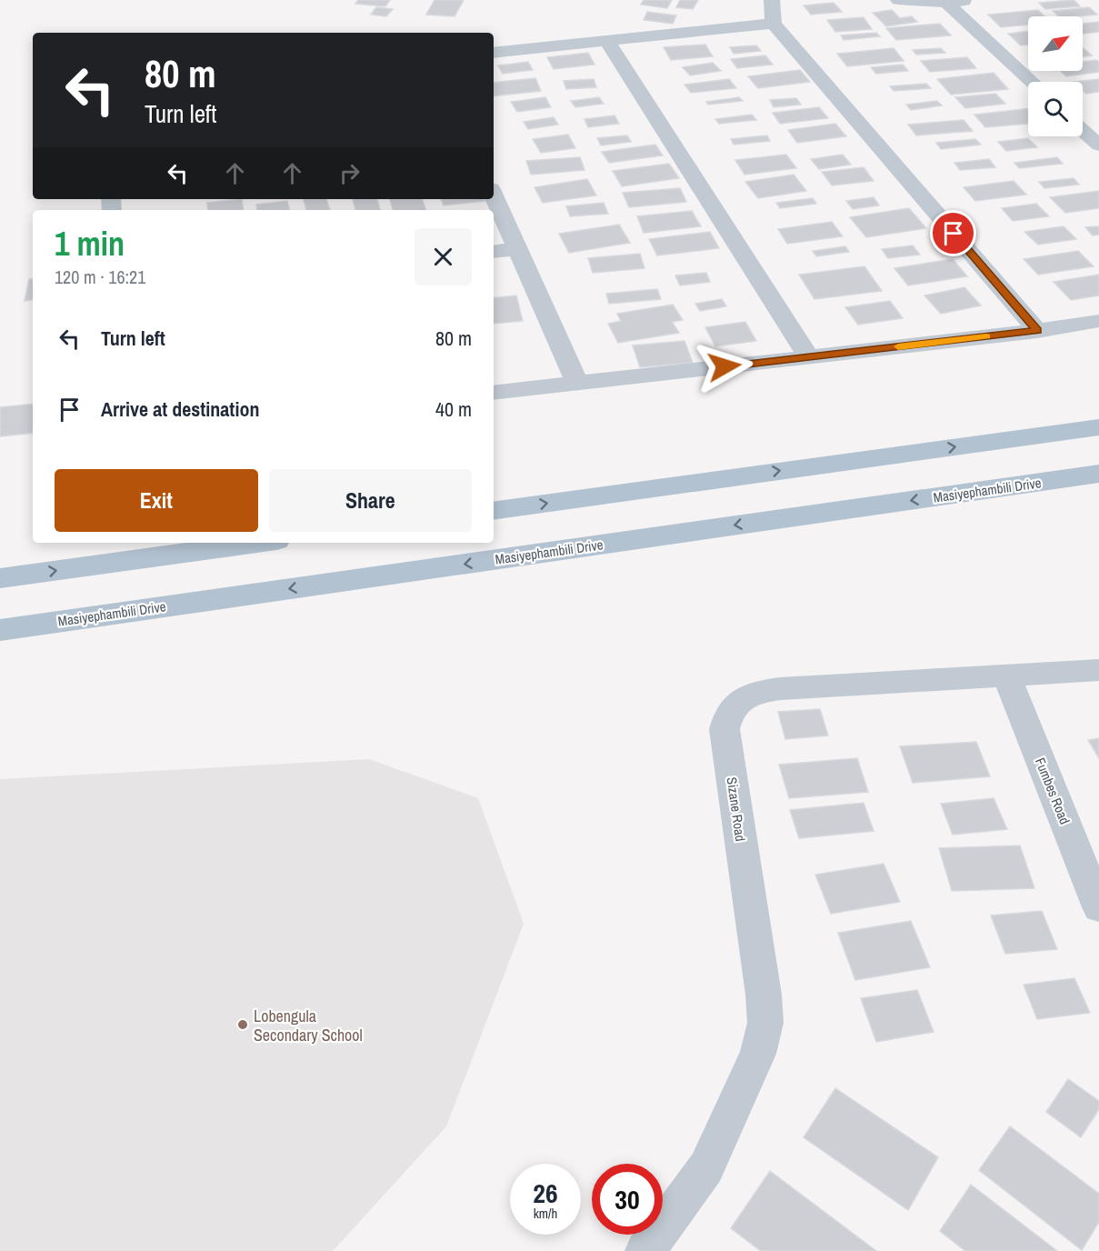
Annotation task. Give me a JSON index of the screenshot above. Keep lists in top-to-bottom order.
{
  "streets": {
    "main road": ["Masiyephambili Drive"],
    "street": ["Fumbes Road", "Sizane Road"]
  },
  "crossings": [
    ["Fumbes Road", "Sizane Road"]
  ],
  "places": ["Lobengula Secondary School"],
  "north": "top right",
  "page": {
    "turn": ["80 m", "Turn left"],
    "heading": ["1 min", "120 m · 16:21"],
    "list": [
      {
        "name": "Turn left",
        "value": "80 m"
      },
      {
        "name": "Arrive at destination",
        "value": "40 m"
      }
    ],
    "buttons": ["Exit", "Share"],
    "speed": "26 km/h",
    "limit": "30"
  }
}
